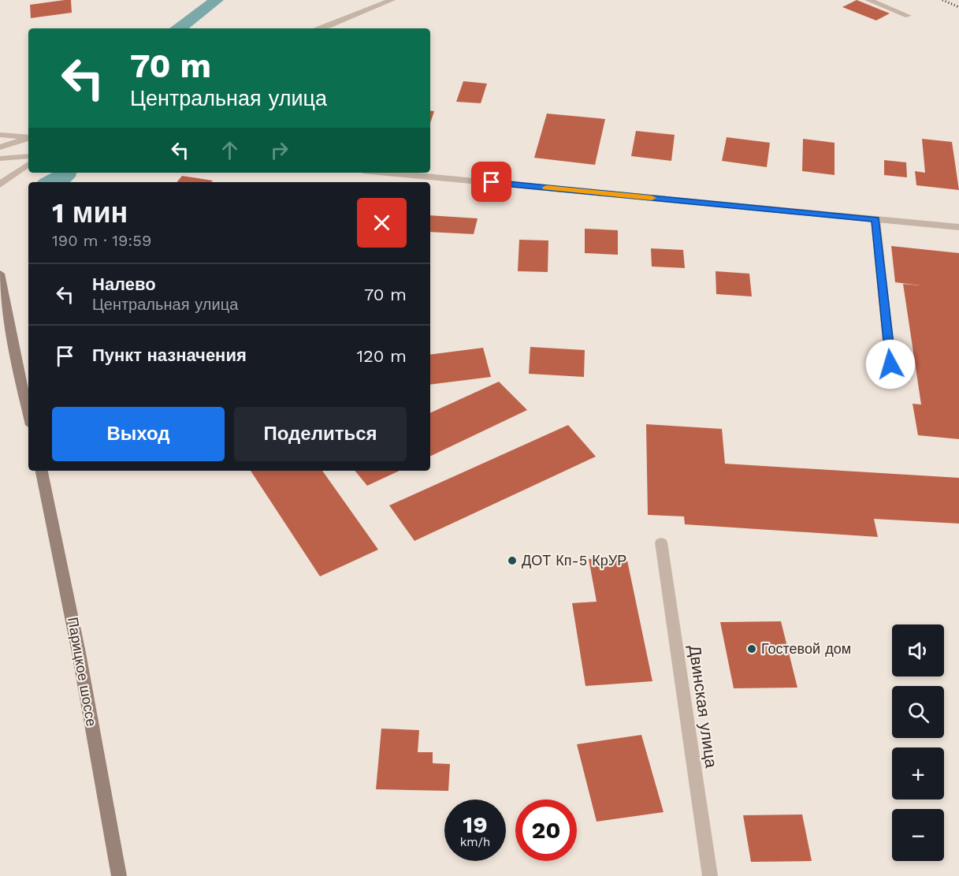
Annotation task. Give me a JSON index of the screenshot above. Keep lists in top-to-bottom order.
{
  "streets": {
    "main road": ["Парицкое шоссе"],
    "street": ["Двинская улица"]
  },
  "places": ["ДОТ Кп-5 КрУР", "Гостевой дом"],
  "page": {
    "turn": ["70 m", "Центральная улица"],
    "heading": ["1 мин", "190 m · 19:59"],
    "list": [
      {
        "name": "Налево",
        "note": "Центральная улица",
        "value": "70 m"
      },
      {
        "name": "Пункт назначения",
        "value": "120 m"
      }
    ],
    "buttons": ["Выход", "Поделиться"],
    "map_buttons": ["+", "−"],
    "speed": "19 km/h",
    "limit": "20"
  }
}
